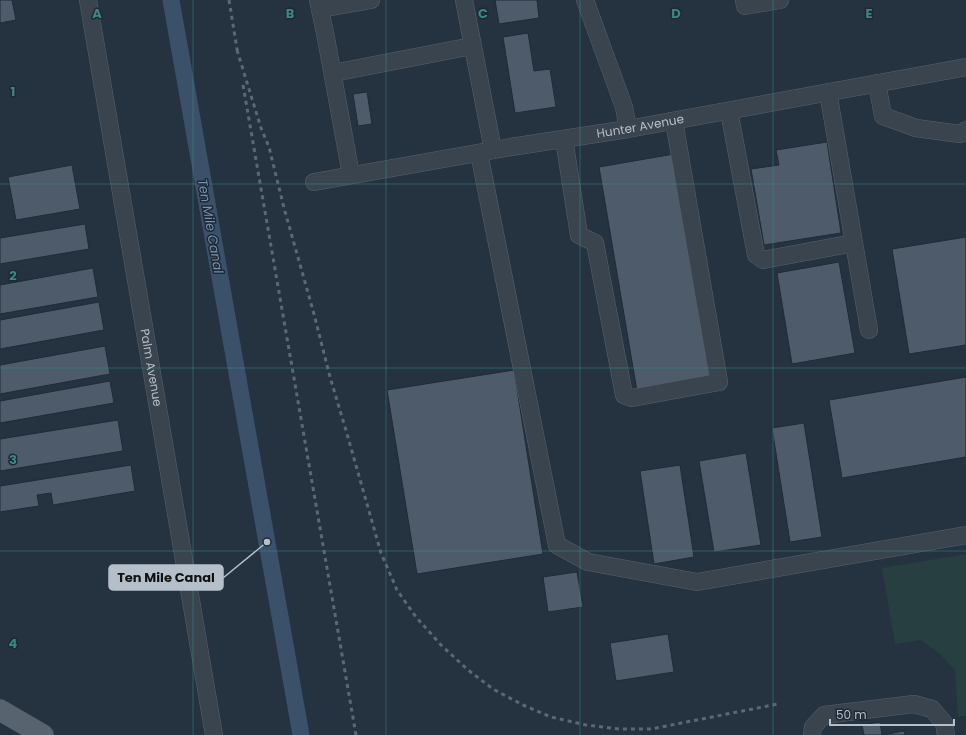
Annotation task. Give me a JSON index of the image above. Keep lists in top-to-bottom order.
{
  "streets": {
    "street": ["Hunter Avenue", "Palm Avenue"]
  },
  "water": ["Ten Mile Canal"],
  "places": ["Ten Mile Canal"],
  "scale_bar": "50 m",
  "grid": {
    "columns": [
      "A",
      "B",
      "C",
      "D",
      "E"
    ],
    "rows": [
      "1",
      "2",
      "3",
      "4"
    ]
  }
}
